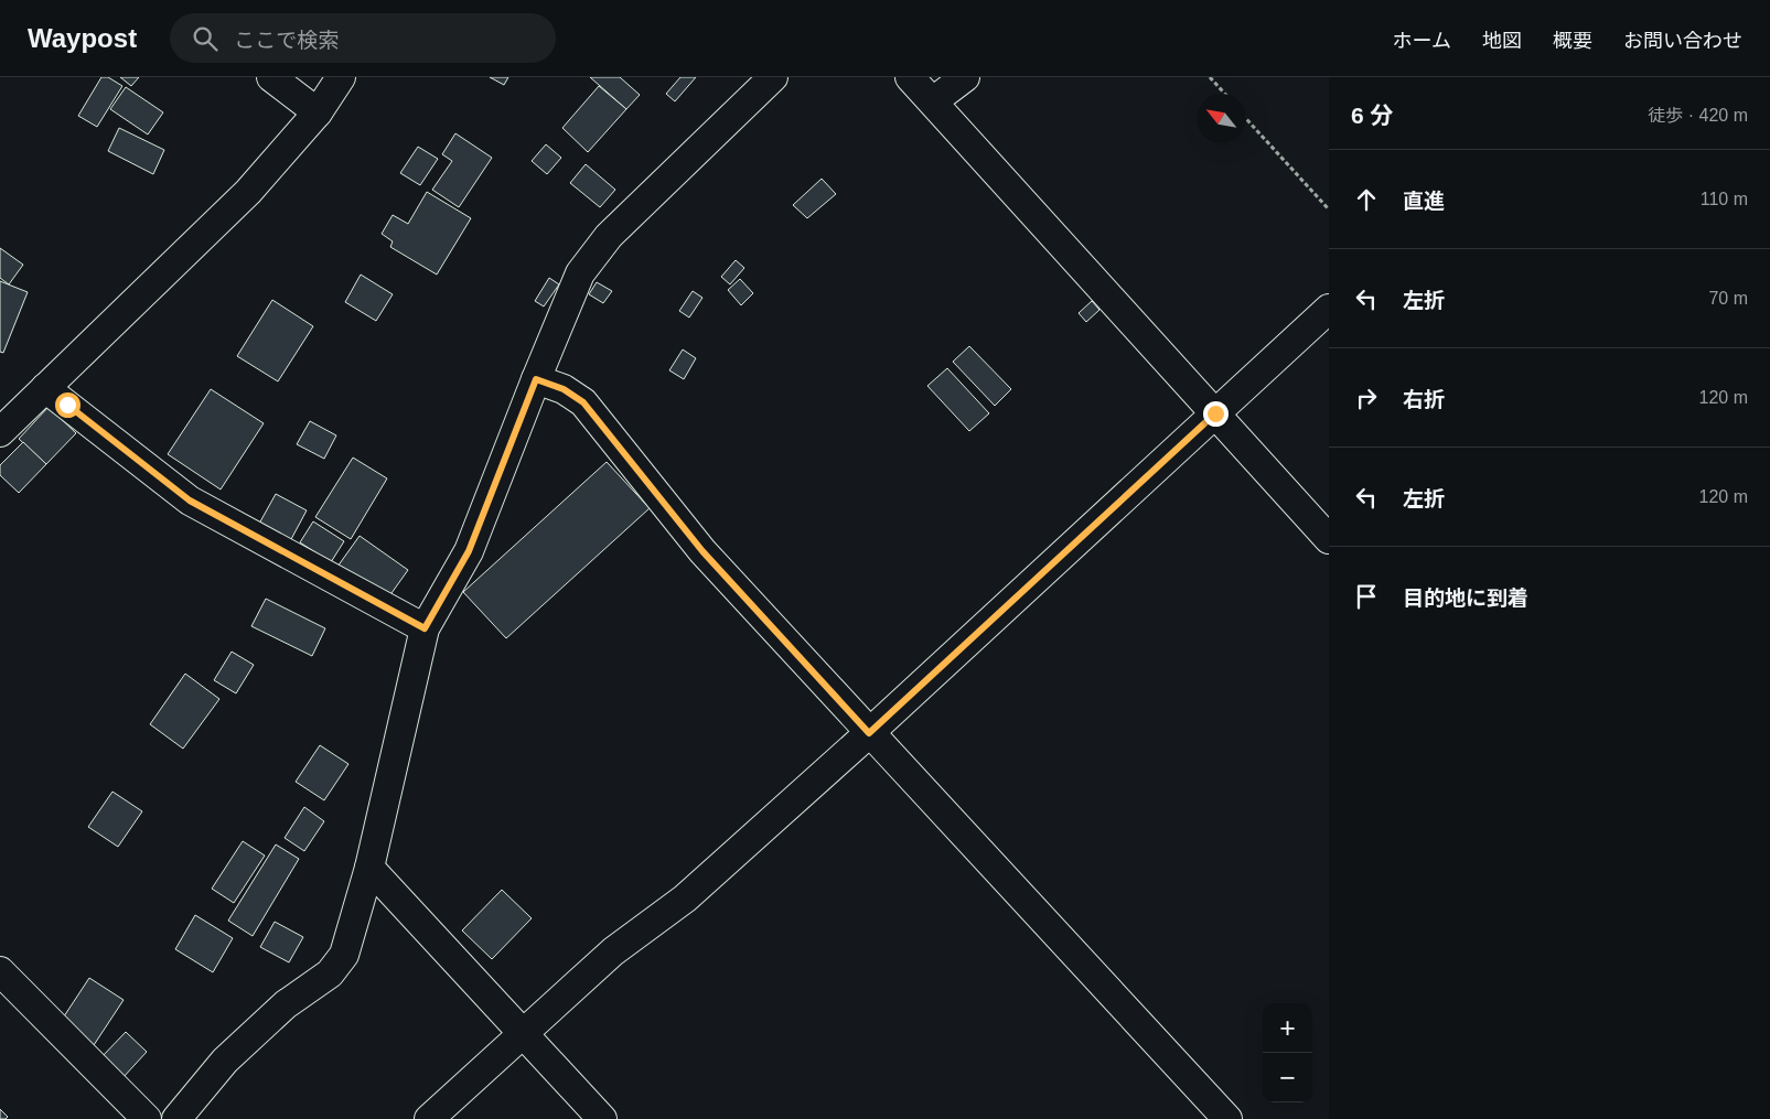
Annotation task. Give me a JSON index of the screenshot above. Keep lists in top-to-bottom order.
{
  "north": "top left",
  "page": {
    "header": "Waypost",
    "search": "ここで検索",
    "nav": [
      "ホーム",
      "地図",
      "概要",
      "お問い合わせ"
    ],
    "heading": ["6 分", "徒歩 · 420 m"],
    "list": [
      ["直進", "110 m"],
      ["左折", "70 m"],
      ["右折", "120 m"],
      ["左折", "120 m"],
      "目的地に到着"
    ],
    "map_buttons": ["+", "−"]
  }
}
